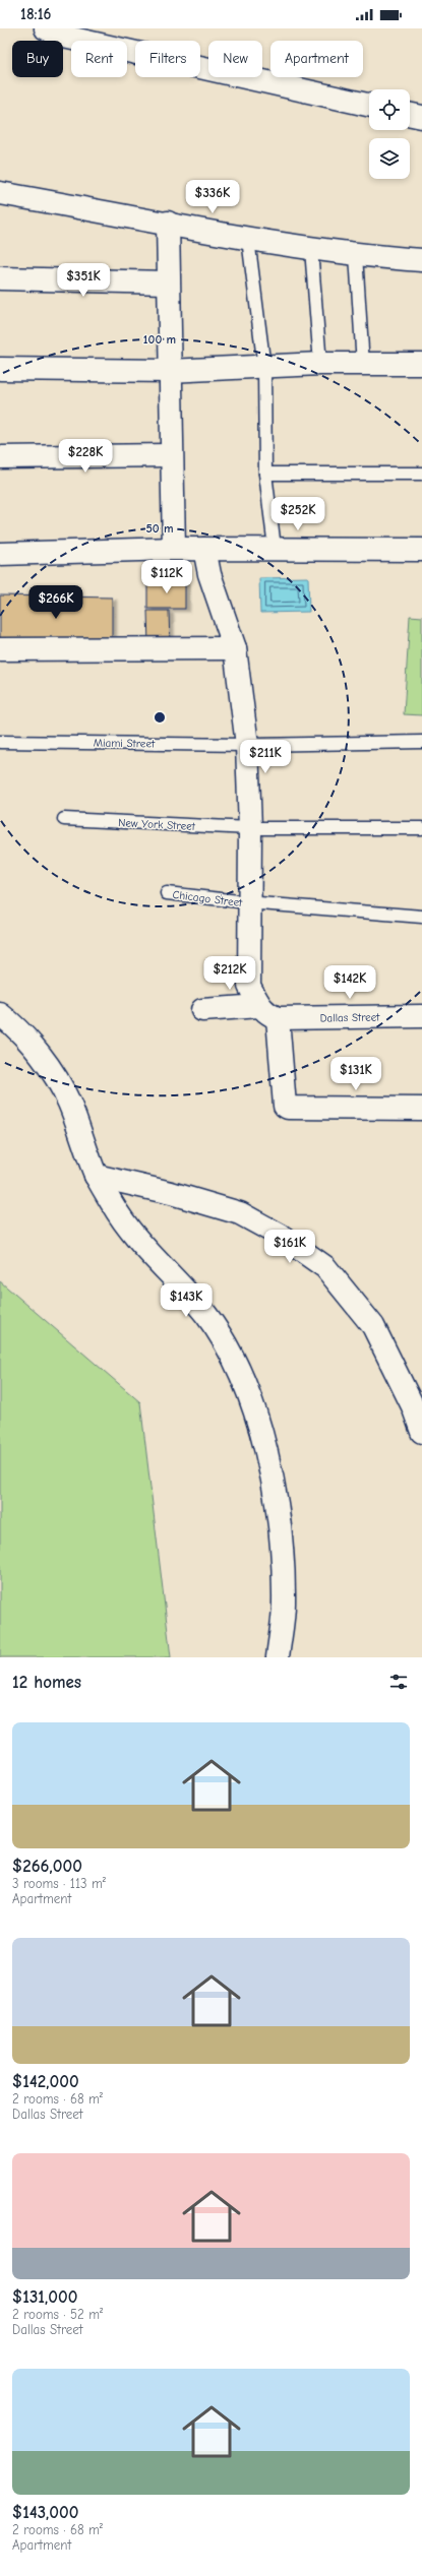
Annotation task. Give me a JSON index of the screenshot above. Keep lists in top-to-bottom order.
{
  "streets": {
    "street": ["Dallas Street"],
    "lane": ["Miami Street", "New York Street", "Chicago Street"]
  },
  "page": {
    "status": "18:16",
    "chip": [
      "Buy",
      "Rent",
      "Filters",
      "New",
      "Apartment"
    ],
    "price": [
      "$336K",
      "$351K",
      "$228K",
      "$252K",
      "$112K",
      "$266K",
      "$211K",
      "$212K",
      "$142K",
      "$131K",
      "$161K",
      "$143K"
    ],
    "heading": "12 homes",
    "list": [
      {
        "name": "$266,000",
        "note": "3 rooms · 113 m² · Apartment"
      },
      {
        "name": "$142,000",
        "note": "2 rooms · 68 m² · Dallas Street"
      },
      {
        "name": "$131,000",
        "note": "2 rooms · 52 m² · Dallas Street"
      },
      {
        "name": "$143,000",
        "note": "2 rooms · 68 m² · Apartment"
      }
    ]
  },
  "rings": ["100 m", "50 m"]
}
